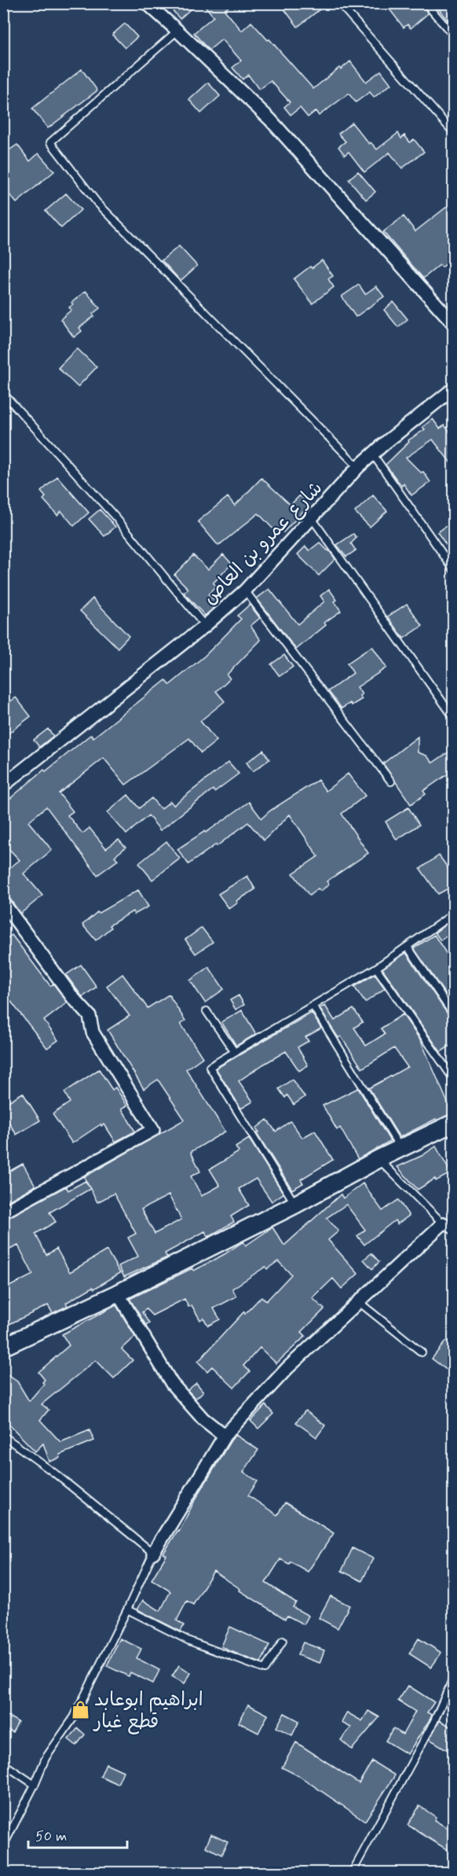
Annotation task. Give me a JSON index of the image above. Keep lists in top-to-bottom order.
{
  "streets": {
    "street": ["شارع عمرو بن العاص"]
  },
  "places": {
    "shop": ["ابراهيم ابوعابد قطع غيار"]
  },
  "scale_bar": "50 m"
}
